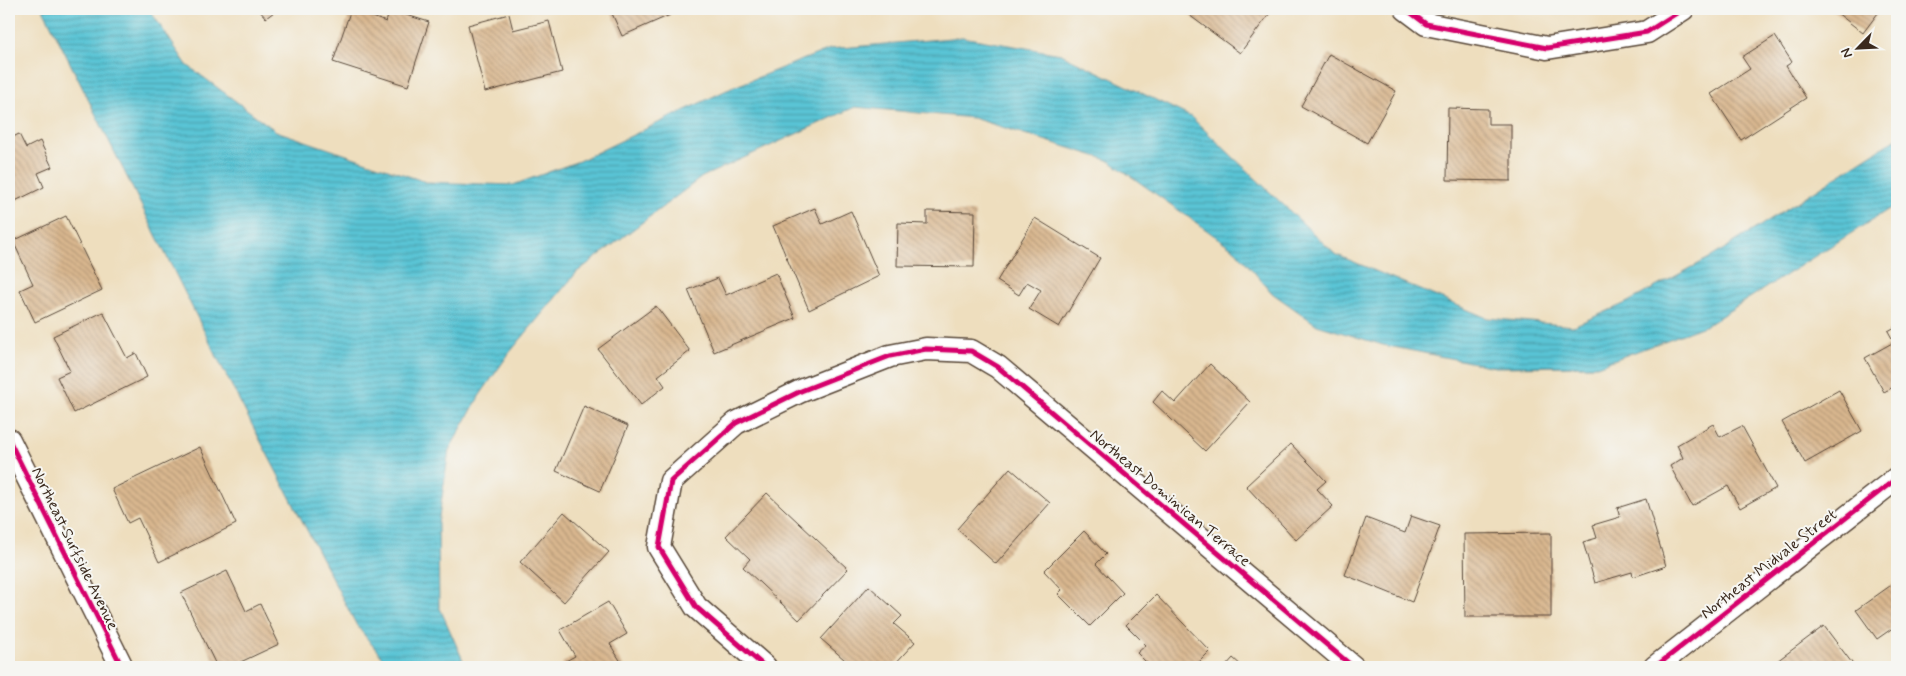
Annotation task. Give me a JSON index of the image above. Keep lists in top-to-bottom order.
{
  "streets": {
    "street": ["Northeast Dominican Terrace", "Northeast Surfside Avenue", "Northeast Midvale Street"]
  },
  "north": "bottom left"
}
